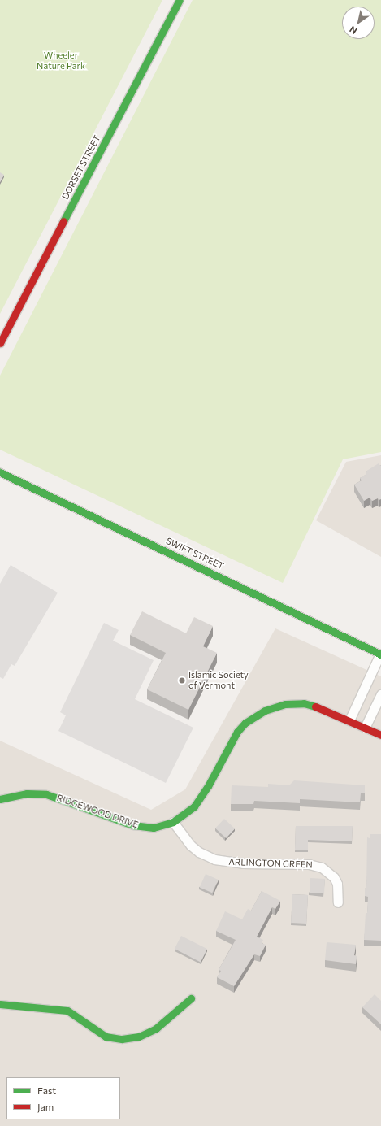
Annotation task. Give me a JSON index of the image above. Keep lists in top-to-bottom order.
{
  "streets": {
    "street": [
      "DORSET STREET",
      "SWIFT STREET",
      "RIDGEWOOD DRIVE",
      "ARLINGTON GREEN"
    ]
  },
  "crossings": [
    ["RIDGEWOOD DRIVE", "ARLINGTON GREEN"]
  ],
  "parks": ["Wheeler Nature Park"],
  "places": ["Islamic Society of Vermont"],
  "legend": ["Fast", "Jam"],
  "north": "bottom left"
}
